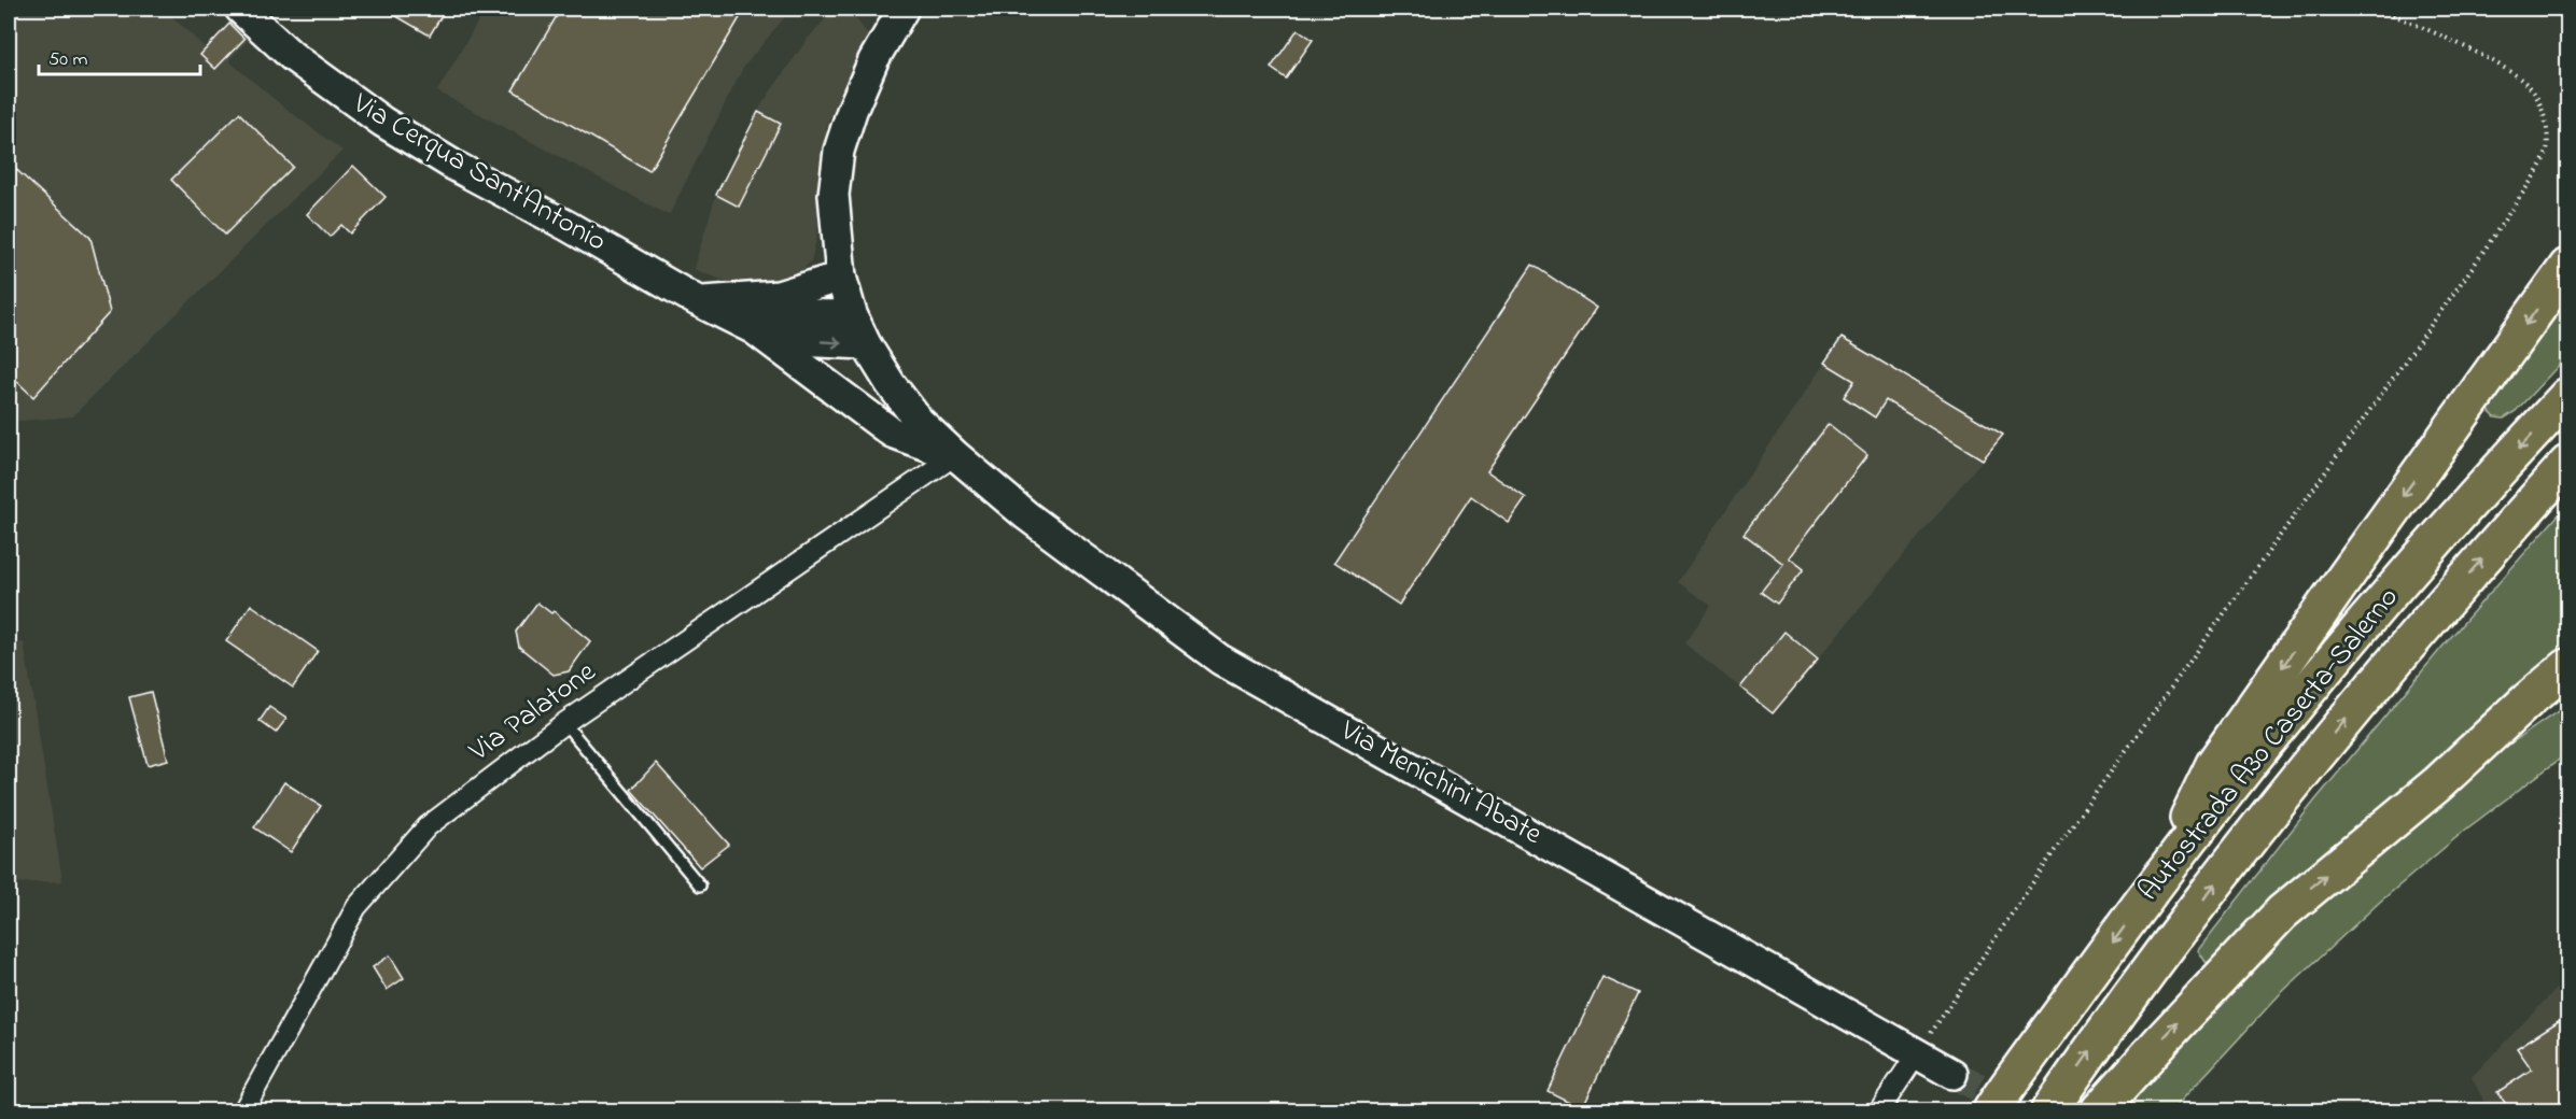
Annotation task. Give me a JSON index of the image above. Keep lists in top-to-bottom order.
{
  "streets": {
    "highway": ["Autostrada A30 Caserta-Salerno"],
    "street": ["Via Cerqua Sant'Antonio", "Via Palatone", "Via Menichini Abate"]
  },
  "crossings": [
    ["Via Cerqua Sant'Antonio", "Via Palatone"],
    ["Via Cerqua Sant'Antonio", "Via Menichini Abate"],
    ["Via Palatone", "Via Menichini Abate"]
  ],
  "scale_bar": "50 m"
}
